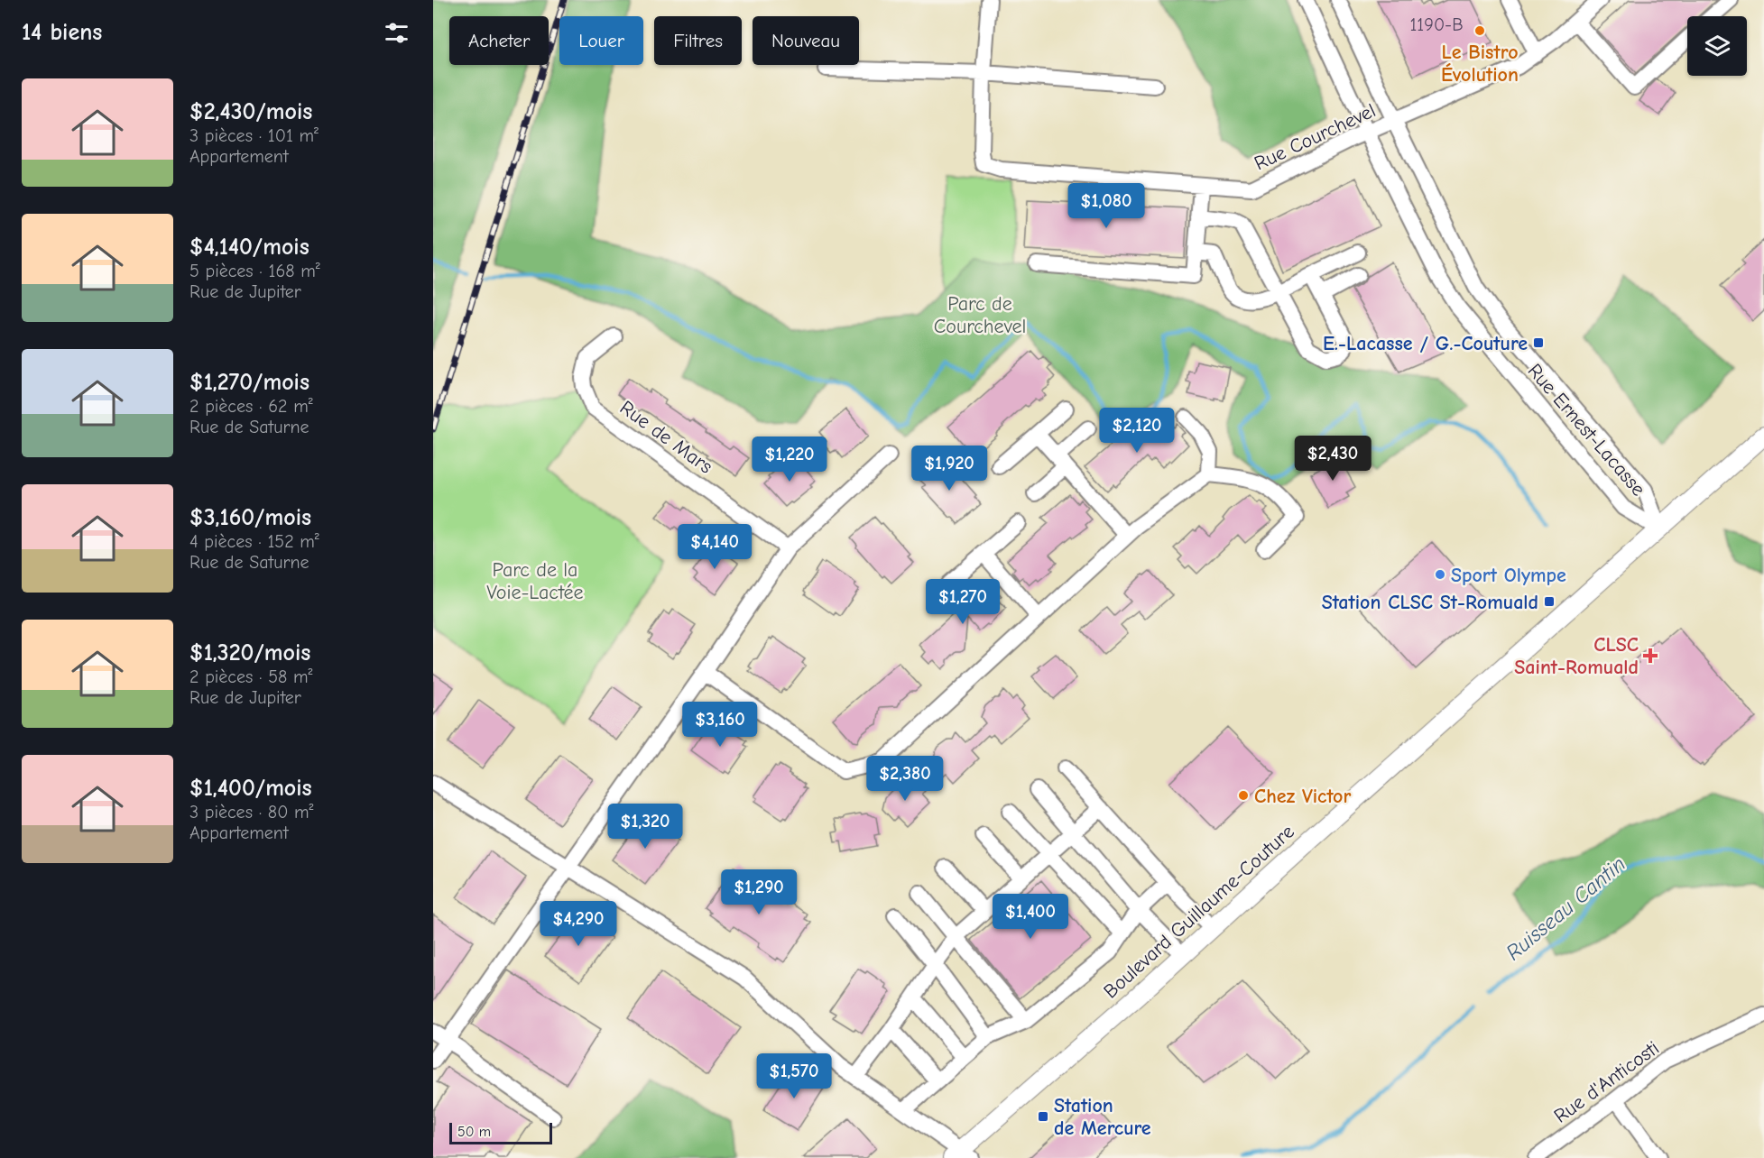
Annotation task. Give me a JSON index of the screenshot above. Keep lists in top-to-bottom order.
{
  "streets": {
    "main road": ["Boulevard Guillaume-Couture"],
    "street": [
      "Rue Courchevel",
      "Rue Ernest-Lacasse",
      "Rue de Mars",
      "Rue d'Anticosti"
    ]
  },
  "crossings": [
    ["Rue Courchevel", "Rue Ernest-Lacasse"],
    ["Rue Ernest-Lacasse", "Boulevard Guillaume-Couture"]
  ],
  "water": ["Ruisseau Cantin"],
  "parks": ["Parc de Courchevel", "Parc de la Voie-Lactée"],
  "places": {
    "other": ["Le Bistro Évolution", "Sport Olympe", "Chez Victor"],
    "transit": ["E.-Lacasse / G.-Couture", "Station CLSC St-Romuald", "Station de Mercure"],
    "health": ["CLSC Saint-Romuald"]
  },
  "house_numbers": ["1190-B"],
  "scale_bar": "50 m",
  "page": {
    "heading": "14 biens",
    "chip": [
      "Acheter",
      "Louer",
      "Filtres",
      "Nouveau"
    ],
    "list": [
      {
        "name": "$2,430/mois",
        "note": "3 pièces · 101 m² · Appartement"
      },
      {
        "name": "$4,140/mois",
        "note": "5 pièces · 168 m² · Rue de Jupiter"
      },
      {
        "name": "$1,270/mois",
        "note": "2 pièces · 62 m² · Rue de Saturne"
      },
      {
        "name": "$3,160/mois",
        "note": "4 pièces · 152 m² · Rue de Saturne"
      },
      {
        "name": "$1,320/mois",
        "note": "2 pièces · 58 m² · Rue de Jupiter"
      },
      {
        "name": "$1,400/mois",
        "note": "3 pièces · 80 m² · Appartement"
      }
    ],
    "price": [
      "$1,080",
      "$2,120",
      "$2,430",
      "$1,220",
      "$1,920",
      "$4,140",
      "$1,270",
      "$3,160",
      "$2,380",
      "$1,320",
      "$1,290",
      "$1,400",
      "$4,290",
      "$1,570"
    ],
    "scale": "50 m"
  }
}
